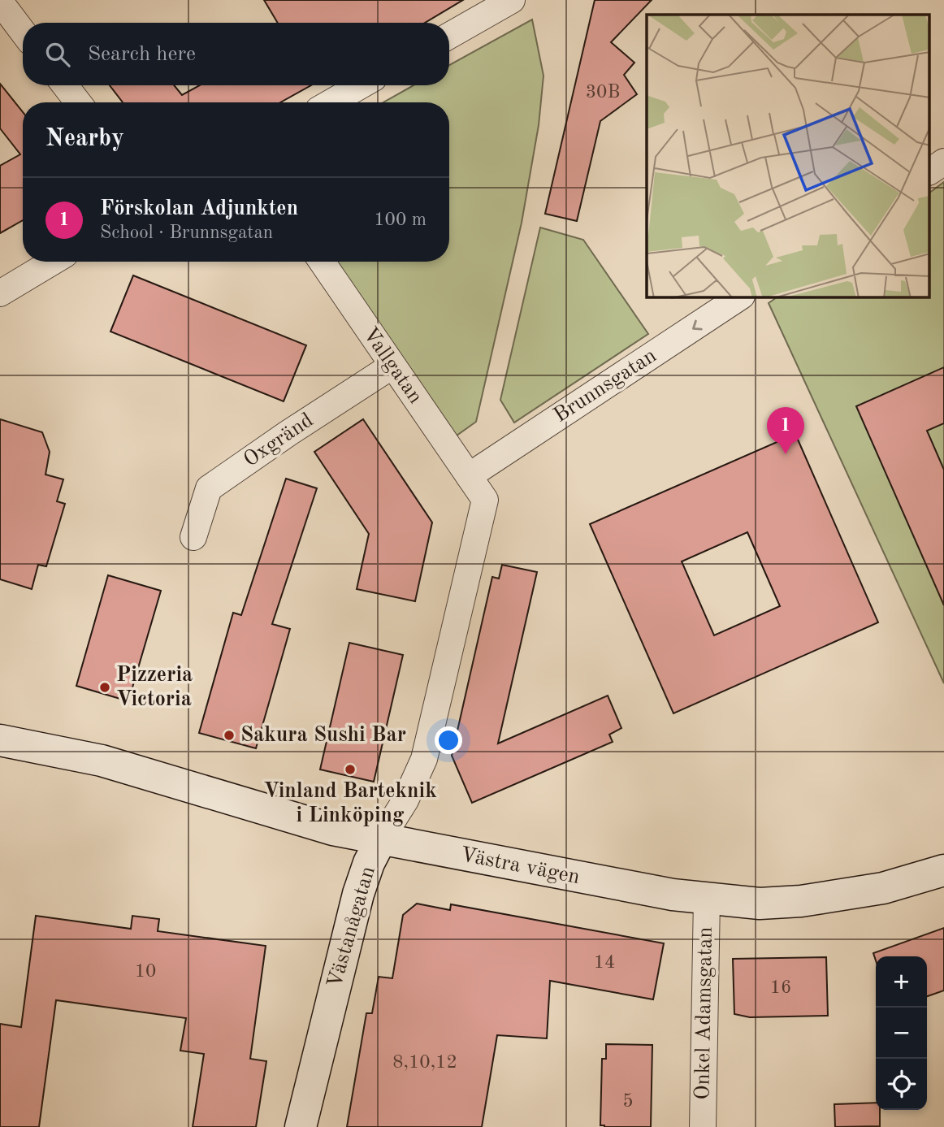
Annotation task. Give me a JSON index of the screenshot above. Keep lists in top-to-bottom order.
{
  "streets": {
    "main road": ["Västra vägen", "Västanågatan"],
    "street": [
      "Vallgatan",
      "Brunnsgatan",
      "Oxgränd",
      "Onkel Adamsgatan"
    ]
  },
  "crossings": [
    ["Vallgatan", "Brunnsgatan"],
    ["Vallgatan", "Oxgränd"],
    ["Vallgatan", "Västanågatan"],
    ["Brunnsgatan", "Västanågatan"],
    ["Västra vägen", "Västanågatan"],
    ["Västra vägen", "Onkel Adamsgatan"]
  ],
  "one_way": ["Brunnsgatan"],
  "places": ["Pizzeria Victoria", "Sakura Sushi Bar", "Vinland Barteknik i Linköping"],
  "house_numbers": [
    "30B",
    "14",
    "10",
    "16",
    "8,10,12",
    "5"
  ],
  "page": {
    "search": "Search here",
    "heading": "Nearby",
    "list": [
      {
        "mark": "1",
        "name": "Förskolan Adjunkten",
        "note": "School · Brunnsgatan",
        "value": "100 m"
      }
    ],
    "pins": "1",
    "map_buttons": ["+", "−"]
  }
}
